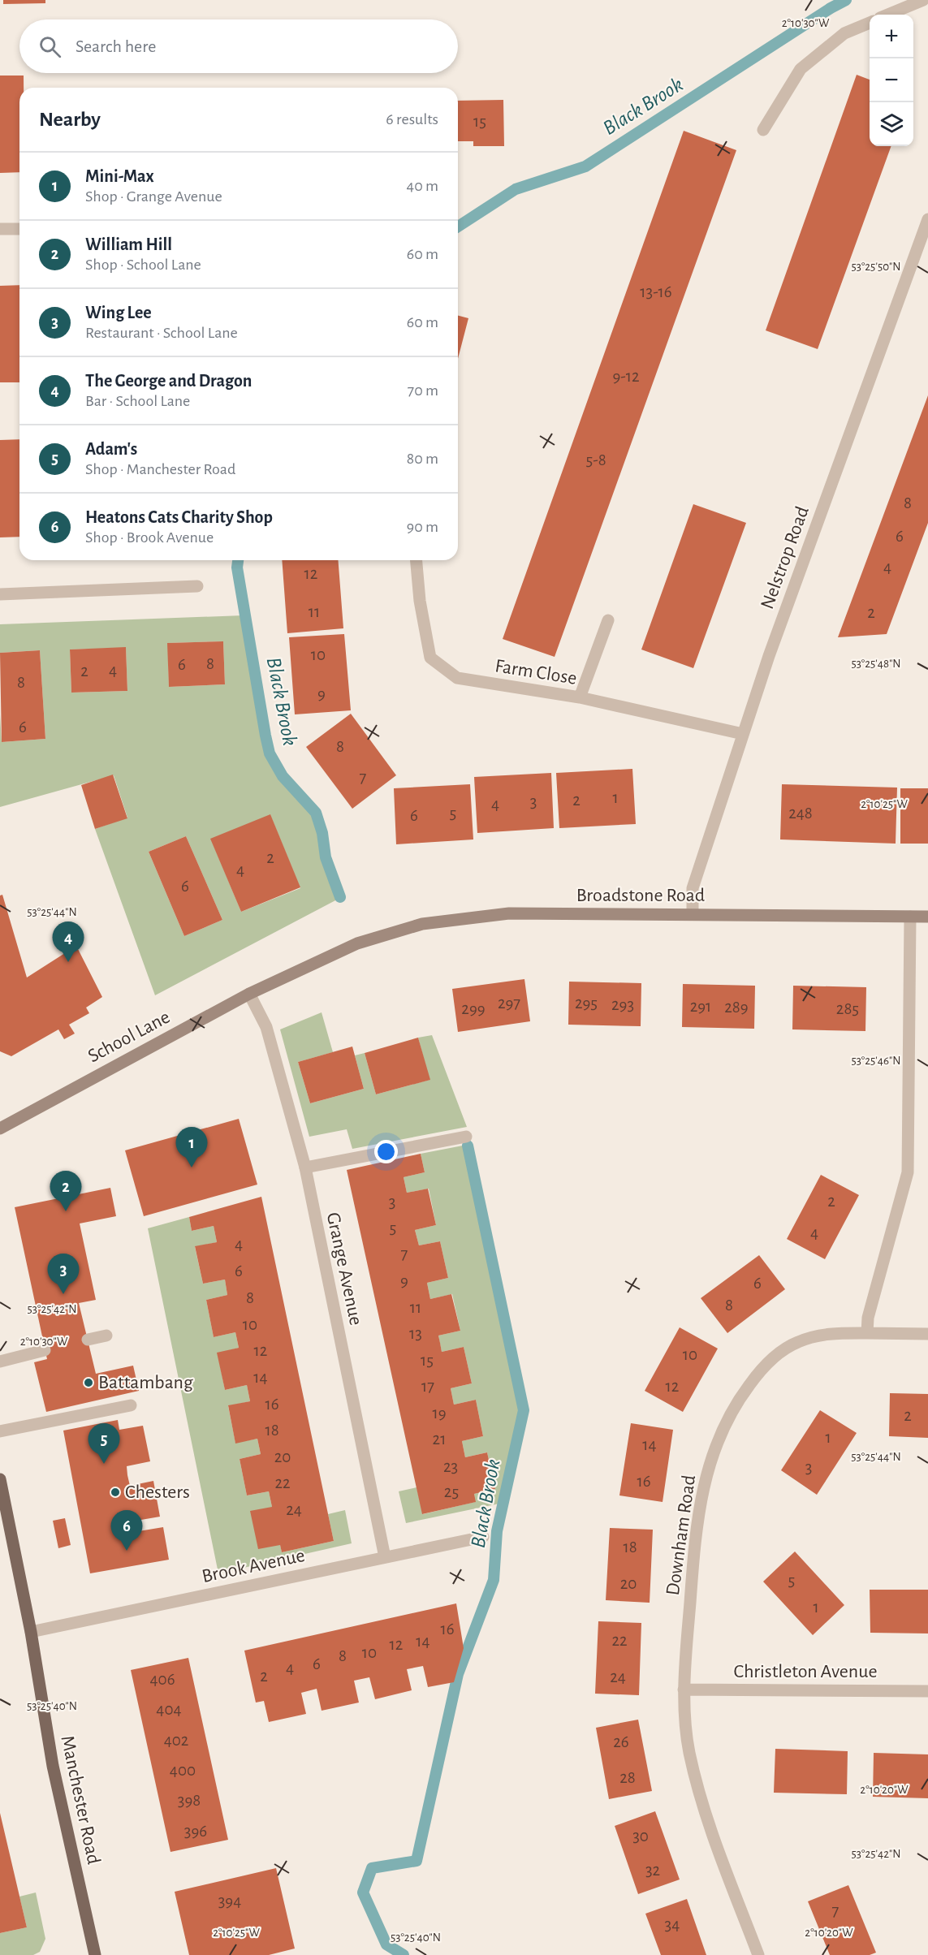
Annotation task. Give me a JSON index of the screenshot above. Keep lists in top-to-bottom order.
{
  "streets": {
    "main road": ["Broadstone Road", "School Lane", "Manchester Road"],
    "street": [
      "Nelstrop Road",
      "Farm Close",
      "Grange Avenue",
      "Downham Road",
      "Brook Avenue",
      "Christleton Avenue"
    ]
  },
  "crossings": [
    ["Nelstrop Road", "Farm Close"],
    ["Nelstrop Road", "Broadstone Road"],
    ["Broadstone Road", "School Lane"],
    ["School Lane", "Grange Avenue"],
    ["Grange Avenue", "Brook Avenue"],
    ["Downham Road", "Christleton Avenue"],
    ["Brook Avenue", "Manchester Road"]
  ],
  "water": ["Black Brook"],
  "places": ["Battambang", "Chesters"],
  "house_numbers": [
    "15",
    "13-16",
    "9-12",
    "5-8",
    "8",
    "6",
    "4",
    "12",
    "11",
    "2",
    "10",
    "8",
    "6",
    "4",
    "2",
    "8",
    "9",
    "6",
    "8",
    "7",
    "1",
    "2",
    "3",
    "4",
    "5",
    "248",
    "6",
    "2",
    "4",
    "6",
    "297",
    "295",
    "293",
    "291",
    "289",
    "299",
    "285",
    "2",
    "3",
    "5",
    "4",
    "4",
    "7",
    "6",
    "9",
    "6",
    "8",
    "8",
    "11",
    "10",
    "13",
    "12",
    "10",
    "15",
    "14",
    "17",
    "12",
    "16",
    "19",
    "2",
    "18",
    "1",
    "21",
    "14",
    "20",
    "23",
    "3",
    "16",
    "22",
    "25",
    "24",
    "18",
    "5",
    "20",
    "1",
    "16",
    "22",
    "14",
    "12",
    "10",
    "8",
    "6",
    "4",
    "2",
    "24",
    "406",
    "404",
    "402",
    "26",
    "400",
    "28",
    "398",
    "396",
    "30",
    "32",
    "394",
    "7",
    "34"
  ],
  "page": {
    "map_buttons": ["+", "−"],
    "search": "Search here",
    "heading": ["Nearby", "6 results"],
    "list": [
      {
        "mark": "1",
        "name": "Mini-Max",
        "note": "Shop · Grange Avenue",
        "value": "40 m"
      },
      {
        "mark": "2",
        "name": "William Hill",
        "note": "Shop · School Lane",
        "value": "60 m"
      },
      {
        "mark": "3",
        "name": "Wing Lee",
        "note": "Restaurant · School Lane",
        "value": "60 m"
      },
      {
        "mark": "4",
        "name": "The George and Dragon",
        "note": "Bar · School Lane",
        "value": "70 m"
      },
      {
        "mark": "5",
        "name": "Adam's",
        "note": "Shop · Manchester Road",
        "value": "80 m"
      },
      {
        "mark": "6",
        "name": "Heatons Cats Charity Shop",
        "note": "Shop · Brook Avenue",
        "value": "90 m"
      }
    ],
    "pins": [
      "4",
      "1",
      "2",
      "3",
      "5",
      "6"
    ]
  },
  "coordinates": [
    "2°10'30\"W",
    "53°25'50\"N",
    "53°25'48\"N",
    "2°10'25\"W",
    "53°25'44\"N",
    "53°25'46\"N",
    "53°25'42\"N",
    "53°25'40\"N",
    "2°10'20\"W"
  ]
}
